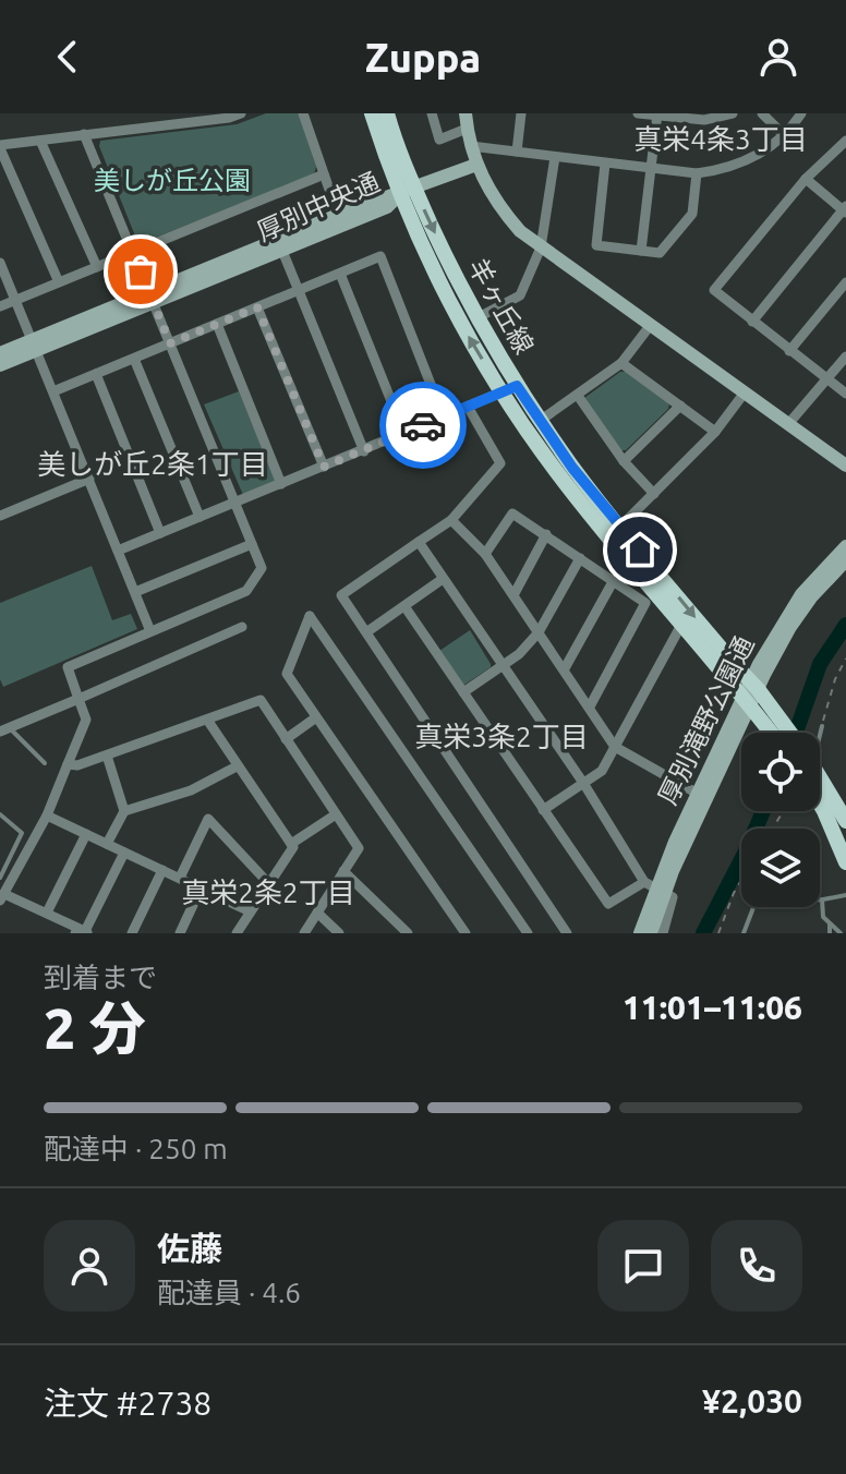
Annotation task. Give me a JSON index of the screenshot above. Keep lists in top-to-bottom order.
{
  "streets": {
    "main road": ["羊ヶ丘線"],
    "street": ["厚別中央通", "厚別滝野公園通"]
  },
  "crossings": [
    ["厚別中央通", "羊ヶ丘線"],
    ["羊ヶ丘線", "厚別滝野公園通"]
  ],
  "districts": [
    "真栄4条3丁目",
    "美しが丘2条1丁目",
    "真栄3条2丁目",
    "真栄2条2丁目"
  ],
  "parks": ["美しが丘公園"],
  "page": {
    "header": "Zuppa",
    "heading": ["2 分", "到着まで", "11:01–11:06"],
    "panel": [
      "佐藤",
      "配達員 · 4.6",
      "注文 #2738",
      "¥2,030"
    ],
    "bar": "配達中 · 250 m"
  }
}
